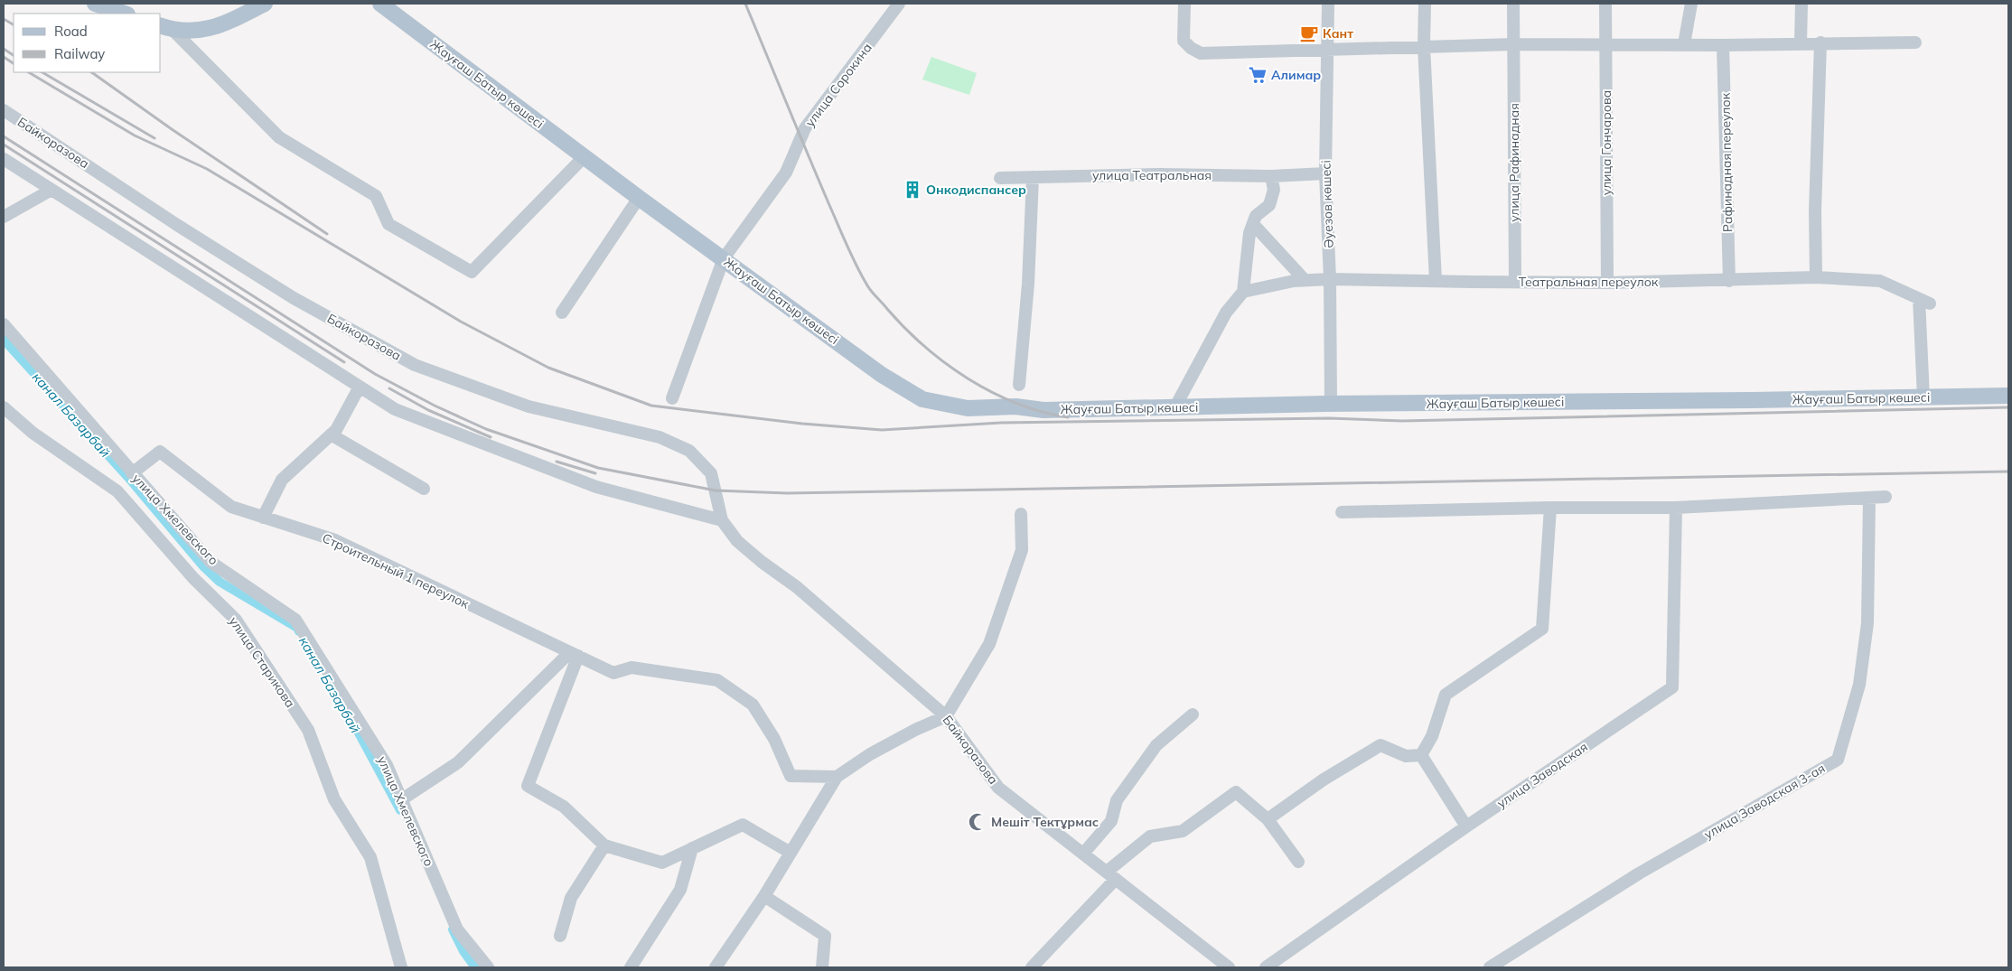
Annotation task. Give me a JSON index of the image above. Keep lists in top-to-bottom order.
{
  "streets": {
    "main road": ["Жауғаш Батыр көшесі"],
    "street": [
      "улица Сорокина",
      "Байкоразова",
      "улица Гончарова",
      "улица Рафинадная",
      "Рафинадная переулок",
      "улица Театральная",
      "Әуезов көшесі",
      "Театральная переулок",
      "улица Хмелевского",
      "Строительный 1 переулок",
      "улица Старикова",
      "улица Заводская",
      "улица Заводская 3-ая"
    ]
  },
  "crossings": [
    ["Жауғаш Батыр көшесі", "улица Сорокина"],
    ["Жауғаш Батыр көшесі", "Әуезов көшесі"],
    ["Жауғаш Батыр көшесі", "Театральная переулок"],
    ["улица Гончарова", "Театральная переулок"],
    ["улица Рафинадная", "Театральная переулок"],
    ["Рафинадная переулок", "Театральная переулок"],
    ["улица Театральная", "Әуезов көшесі"],
    ["Әуезов көшесі", "Театральная переулок"],
    ["улица Хмелевского", "Строительный 1 переулок"]
  ],
  "water": ["канал Базарбай"],
  "places": {
    "cafe": ["Кант"],
    "supermarket": ["Алимар"],
    "building": ["Онкодиспансер"],
    "mosque": ["Мешіт Тектұрмас"]
  },
  "legend": ["Road", "Railway"]
}
